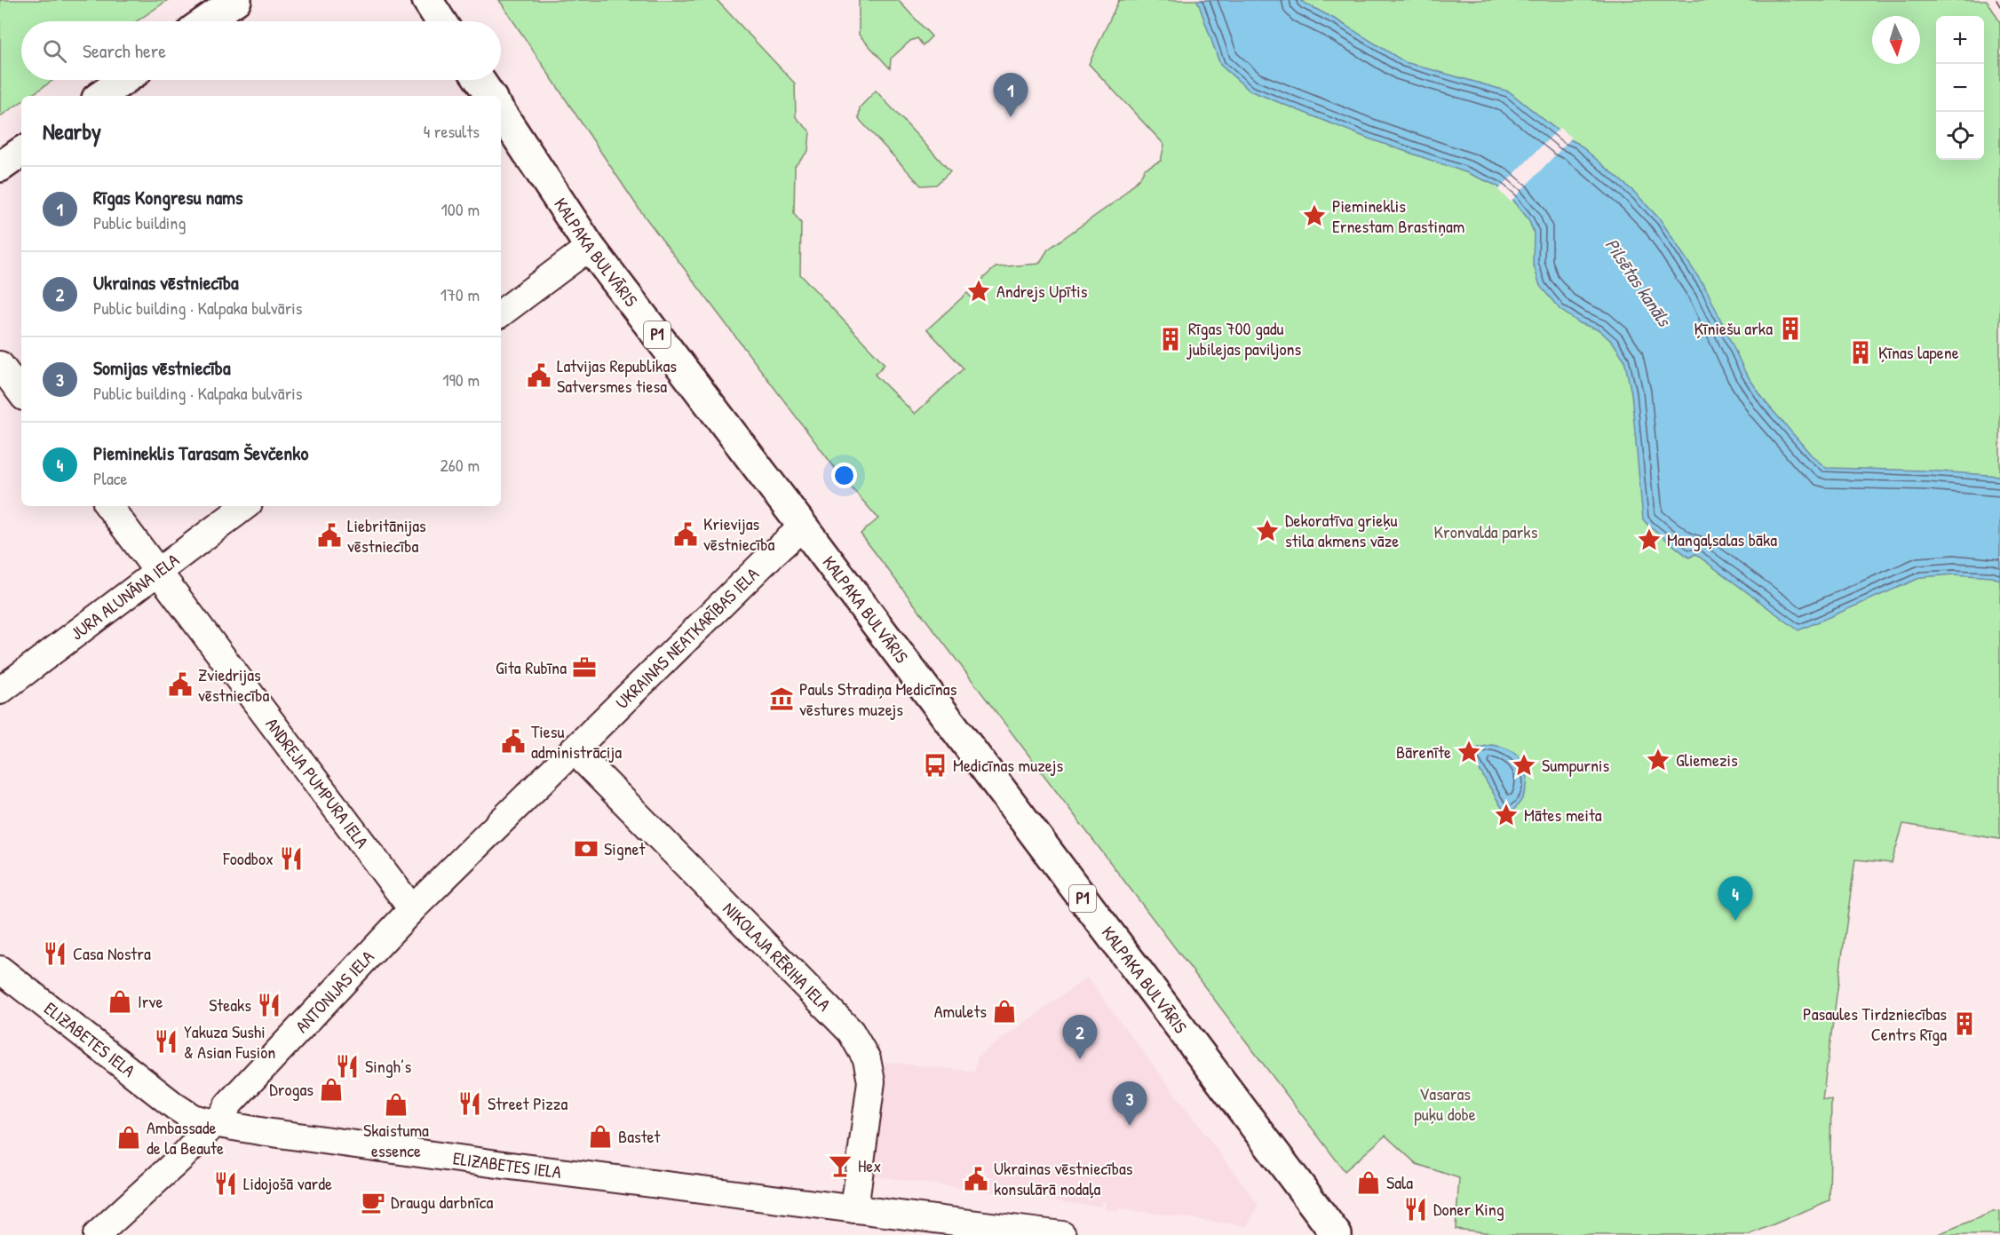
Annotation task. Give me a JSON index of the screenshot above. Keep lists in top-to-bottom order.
{
  "streets": {
    "main road": ["KALPAKA BULVĀRIS", "P1"],
    "street": [
      "JURA ALUNĀNA IELA",
      "UKRAINAS NEATKARĪBAS IELA",
      "ANDREJA PUMPURA IELA",
      "NIKOLAJA RĒRIHA IELA",
      "ANTONIJAS IELA",
      "ELIZABETES IELA"
    ]
  },
  "crossings": [
    ["KALPAKA BULVĀRIS", "UKRAINAS NEATKARĪBAS IELA"],
    ["JURA ALUNĀNA IELA", "ANDREJA PUMPURA IELA"],
    ["UKRAINAS NEATKARĪBAS IELA", "NIKOLAJA RĒRIHA IELA"],
    ["UKRAINAS NEATKARĪBAS IELA", "ANTONIJAS IELA"],
    ["ANDREJA PUMPURA IELA", "ANTONIJAS IELA"],
    ["NIKOLAJA RĒRIHA IELA", "ANTONIJAS IELA"],
    ["NIKOLAJA RĒRIHA IELA", "ELIZABETES IELA"],
    ["ANTONIJAS IELA", "ELIZABETES IELA"]
  ],
  "water": ["Pilsētas kanāls"],
  "parks": ["Kronvalda parks", "Vasaras puķu dobe"],
  "places": {
    "place": [
      "Piemineklis Ernestam Brastiņam",
      "Andrejs Upītis",
      "Dekoratīva grieķu stila akmens vāze",
      "Mangaļsalas bāka",
      "Bārenīte",
      "Gliemezis",
      "Sumpurnis",
      "Mātes meita"
    ],
    "building": [
      "Ķīniešu arka",
      "Rīgas 700 gadu jubilejas paviljons",
      "Ķīnas lapene",
      "Pasaules Tirdzniecības Centrs Rīga"
    ],
    "public building": [
      "Latvijas Republikas Satversmes tiesa",
      "Krievijas vēstniecība",
      "Liebritānijas vēstniecība",
      "Zviedrijas vēstniecība",
      "Tiesu administrācija",
      "Ukrainas vēstniecības konsulārā nodaļa"
    ],
    "office": ["Gita Rubīna"],
    "museum": ["Pauls Stradiņa Medicīnas vēstures muzejs"],
    "bus stop": ["Medicīnas muzejs"],
    "bank": ["Signet"],
    "restaurant": [
      "Foodbox",
      "Casa Nostra",
      "Steaks",
      "Yakuza Sushi & Asian Fusion",
      "Singh’s",
      "Street Pizza",
      "Lidojošā varde",
      "Doner King"
    ],
    "shop": [
      "Irve",
      "Amulets",
      "Drogas",
      "Skaistuma essence",
      "Bastet",
      "Ambassade de la Beaute",
      "Sala"
    ],
    "bar": ["Hex"],
    "cafe": ["Draugu darbnīca"]
  },
  "north": "bottom",
  "page": {
    "map_buttons": ["+", "−"],
    "search": "Search here",
    "pins": [
      "1",
      "4",
      "2",
      "3"
    ],
    "heading": ["Nearby", "4 results"],
    "list": [
      {
        "mark": "1",
        "name": "Rīgas Kongresu nams",
        "note": "Public building",
        "value": "100 m"
      },
      {
        "mark": "2",
        "name": "Ukrainas vēstniecība",
        "note": "Public building · Kalpaka bulvāris",
        "value": "170 m"
      },
      {
        "mark": "3",
        "name": "Somijas vēstniecība",
        "note": "Public building · Kalpaka bulvāris",
        "value": "190 m"
      },
      {
        "mark": "4",
        "name": "Piemineklis Tarasam Ševčenko",
        "note": "Place",
        "value": "260 m"
      }
    ]
  }
}
